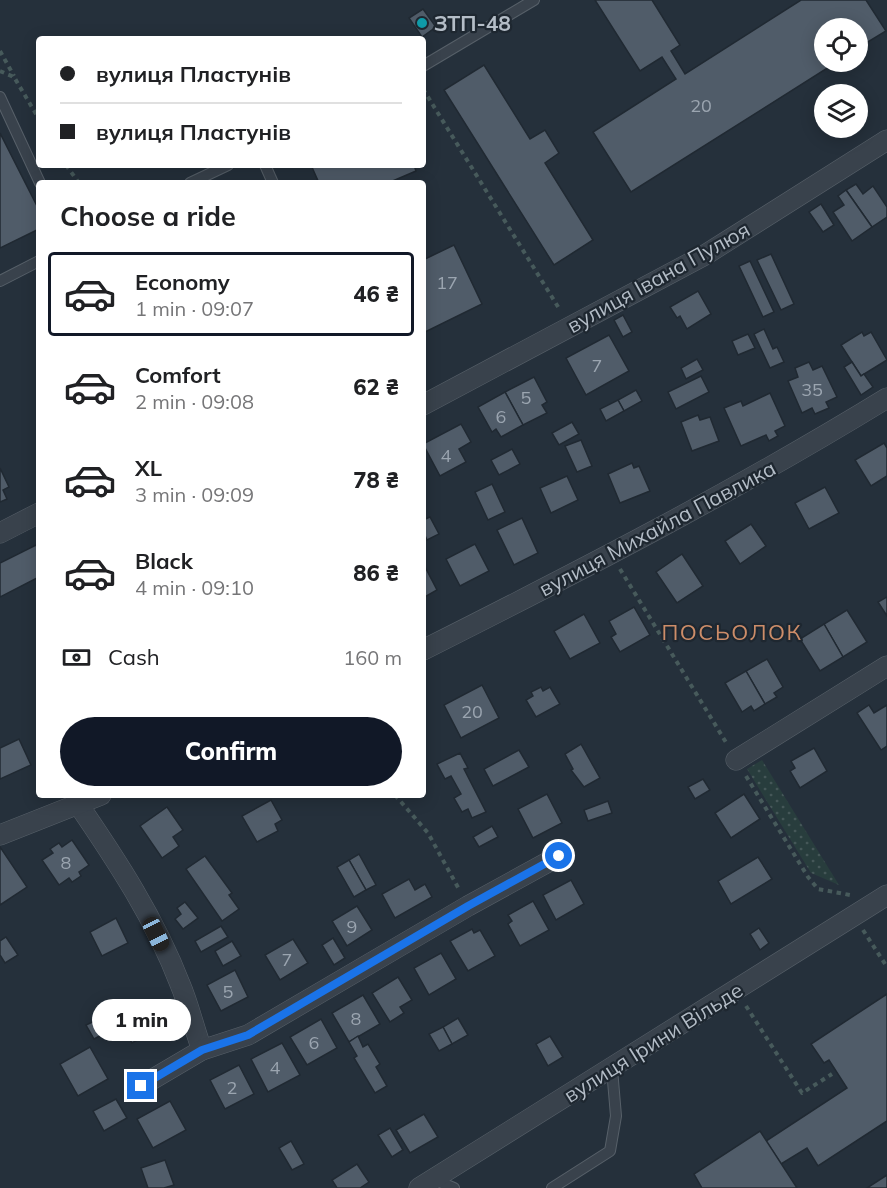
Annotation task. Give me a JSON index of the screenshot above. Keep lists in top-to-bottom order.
{
  "streets": {
    "street": ["вулиця Івана Пулюя", "вулиця Михайла Павлика", "вулиця Ірини Вільде"]
  },
  "districts": ["ПОСЬОЛОК"],
  "places": ["ЗТП-48"],
  "house_numbers": [
    "20",
    "17",
    "7",
    "35",
    "5",
    "6",
    "4",
    "20",
    "8",
    "9",
    "7",
    "5",
    "8",
    "6",
    "4",
    "2"
  ],
  "page": {
    "banner": ["вулиця Пластунів", "вулиця Пластунів"],
    "heading": "Choose a ride",
    "list": [
      {
        "name": "Economy",
        "note": "1 min · 09:07",
        "value": "46 ₴"
      },
      {
        "name": "Comfort",
        "note": "2 min · 09:08",
        "value": "62 ₴"
      },
      {
        "name": "XL",
        "note": "3 min · 09:09",
        "value": "78 ₴"
      },
      {
        "name": "Black",
        "note": "4 min · 09:10",
        "value": "86 ₴"
      }
    ],
    "pay": ["Cash", "160 m"],
    "buttons": "Confirm",
    "bubble": "1 min"
  }
}
